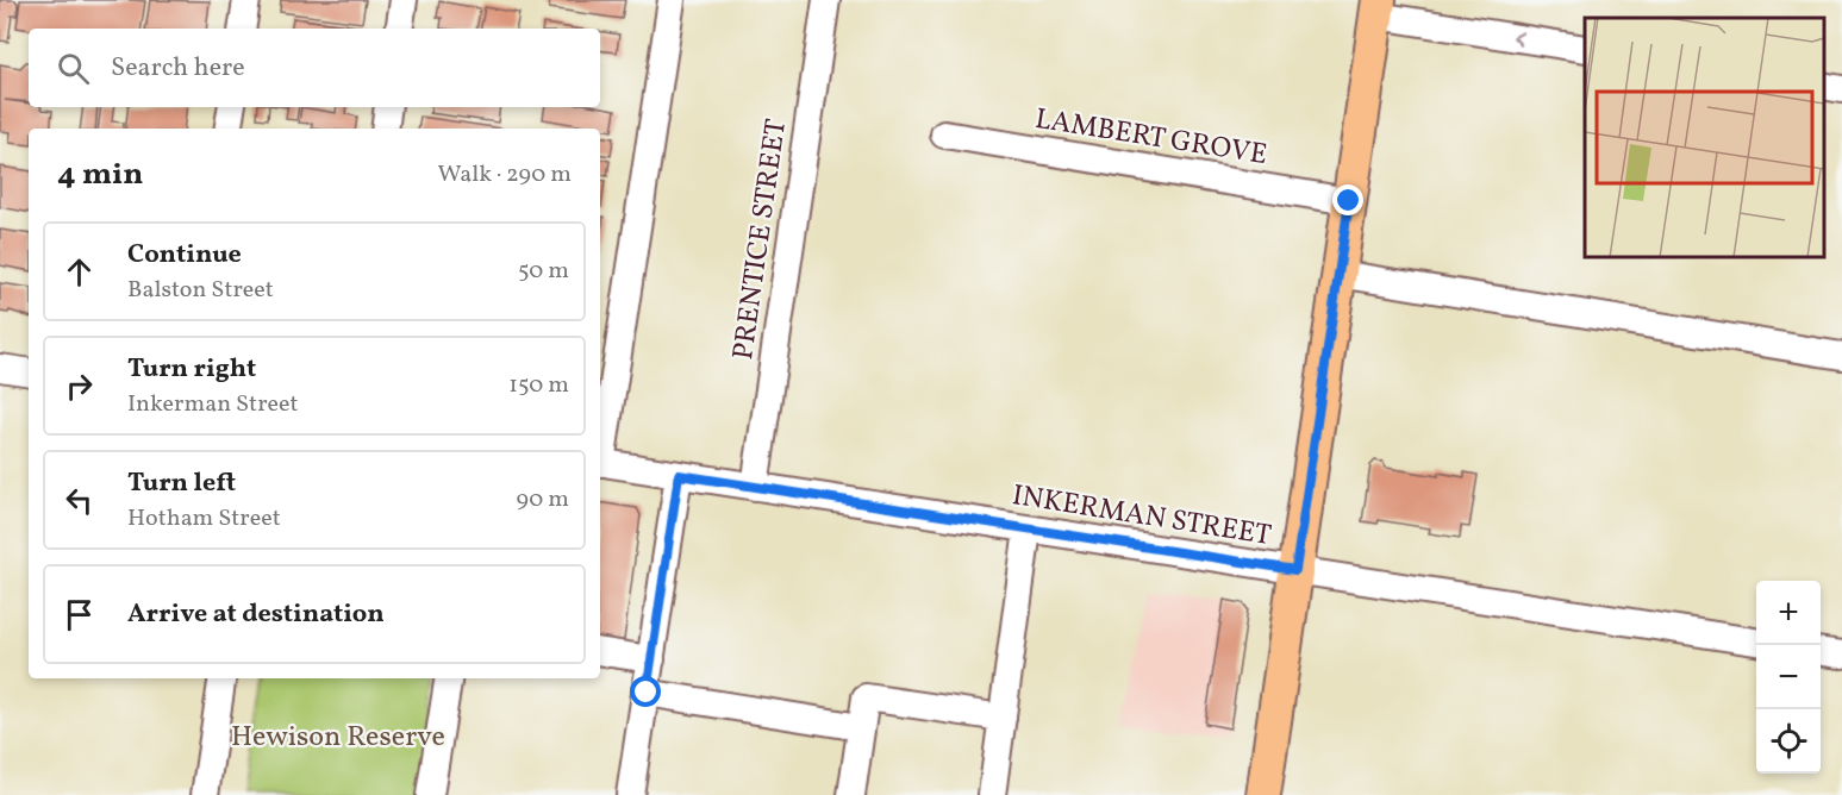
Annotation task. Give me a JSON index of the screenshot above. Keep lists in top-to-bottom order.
{
  "streets": {
    "street": ["LAMBERT GROVE", "PRENTICE STREET", "INKERMAN STREET"]
  },
  "crossings": [
    ["PRENTICE STREET", "INKERMAN STREET"]
  ],
  "parks": ["Hewison Reserve"],
  "page": {
    "search": "Search here",
    "heading": ["4 min", "Walk · 290 m"],
    "list": [
      ["Continue", "Balston Street", "50 m"],
      ["Turn right", "Inkerman Street", "150 m"],
      ["Turn left", "Hotham Street", "90 m"],
      "Arrive at destination"
    ],
    "map_buttons": ["+", "−"]
  }
}
